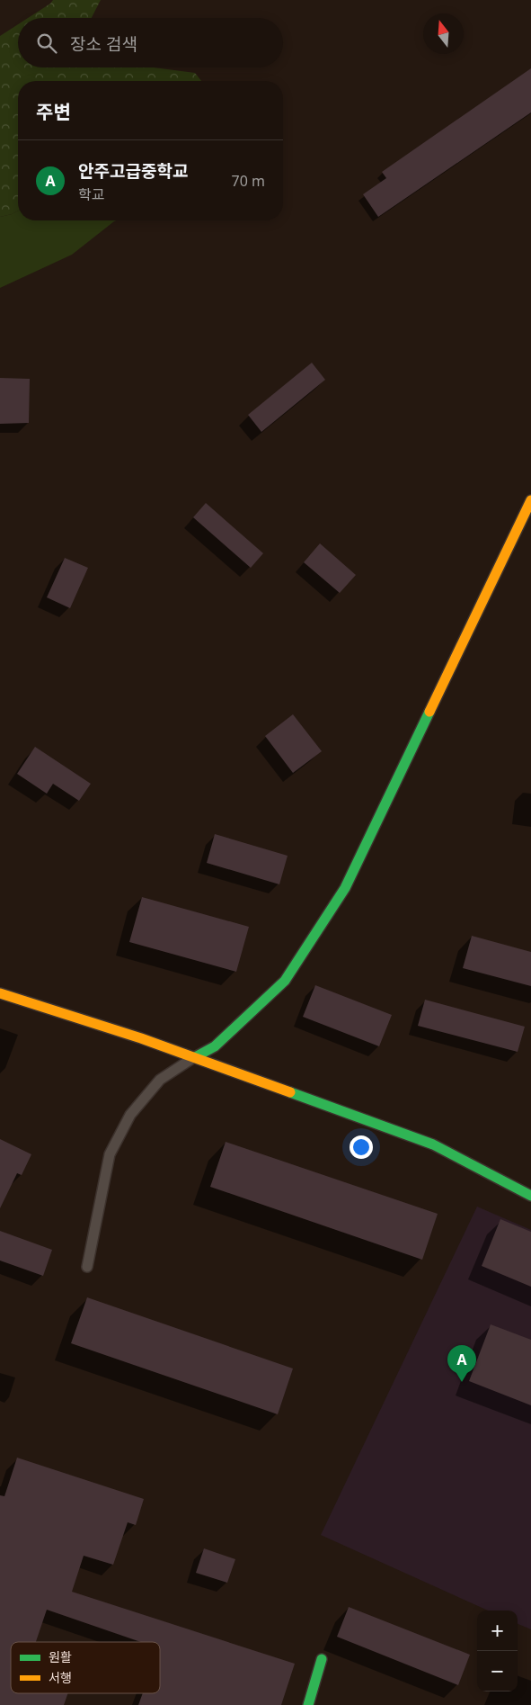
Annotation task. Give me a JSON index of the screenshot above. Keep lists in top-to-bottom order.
{
  "legend": ["원활", "서행"],
  "north": "top",
  "page": {
    "search": "장소 검색",
    "heading": "주변",
    "list": [
      {
        "mark": "A",
        "name": "안주고급중학교",
        "note": "학교",
        "value": "70 m"
      }
    ],
    "pins": "A",
    "map_buttons": ["+", "−"]
  }
}
